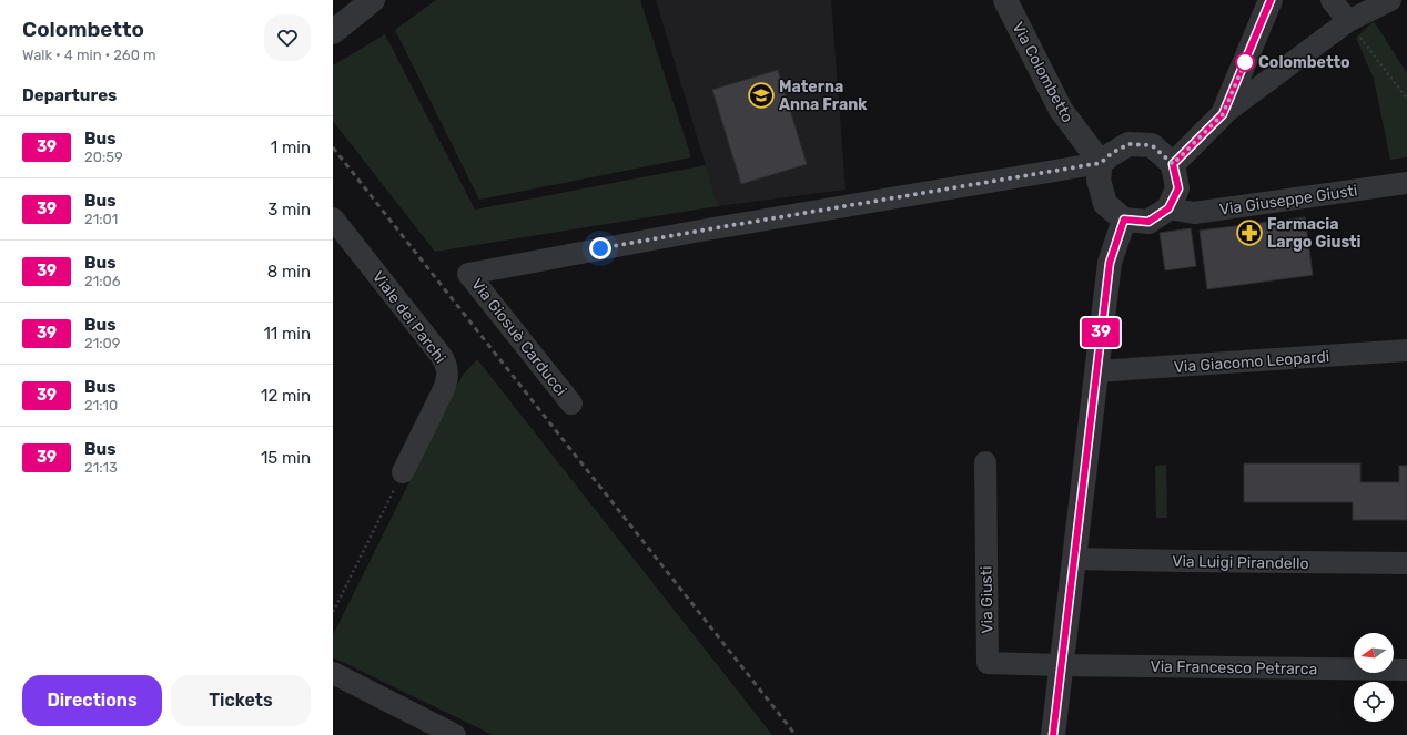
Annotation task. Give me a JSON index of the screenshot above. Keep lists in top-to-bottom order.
{
  "streets": {
    "street": [
      "Via Colombetto",
      "Via Giuseppe Giusti",
      "Viale dei Parchi",
      "Via Giosuè Carducci",
      "Via Giacomo Leopardi",
      "Via Luigi Pirandello",
      "Via Giusti",
      "Via Francesco Petrarca"
    ]
  },
  "crossings": [
    ["Via Colombetto", "Via Giuseppe Giusti"],
    ["Via Colombetto", "Via Giosuè Carducci"],
    ["Via Giuseppe Giusti", "Via Giosuè Carducci"],
    ["Via Giusti", "Via Francesco Petrarca"]
  ],
  "places": {
    "other": ["Colombetto"],
    "school or university": ["Materna Anna Frank"],
    "pharmacy": ["Farmacia Largo Giusti"]
  },
  "lines": ["bus line 39"],
  "north": "left",
  "page": {
    "heading": [
      ["Colombetto", "Walk · 4 min · 260 m"],
      "Departures"
    ],
    "on_map": "39",
    "list": [
      {
        "mark": "39",
        "name": "Bus",
        "note": "20:59",
        "value": "1 min"
      },
      {
        "mark": "39",
        "name": "Bus",
        "note": "21:01",
        "value": "3 min"
      },
      {
        "mark": "39",
        "name": "Bus",
        "note": "21:06",
        "value": "8 min"
      },
      {
        "mark": "39",
        "name": "Bus",
        "note": "21:09",
        "value": "11 min"
      },
      {
        "mark": "39",
        "name": "Bus",
        "note": "21:10",
        "value": "12 min"
      },
      {
        "mark": "39",
        "name": "Bus",
        "note": "21:13",
        "value": "15 min"
      }
    ],
    "buttons": ["Directions", "Tickets"]
  }
}
